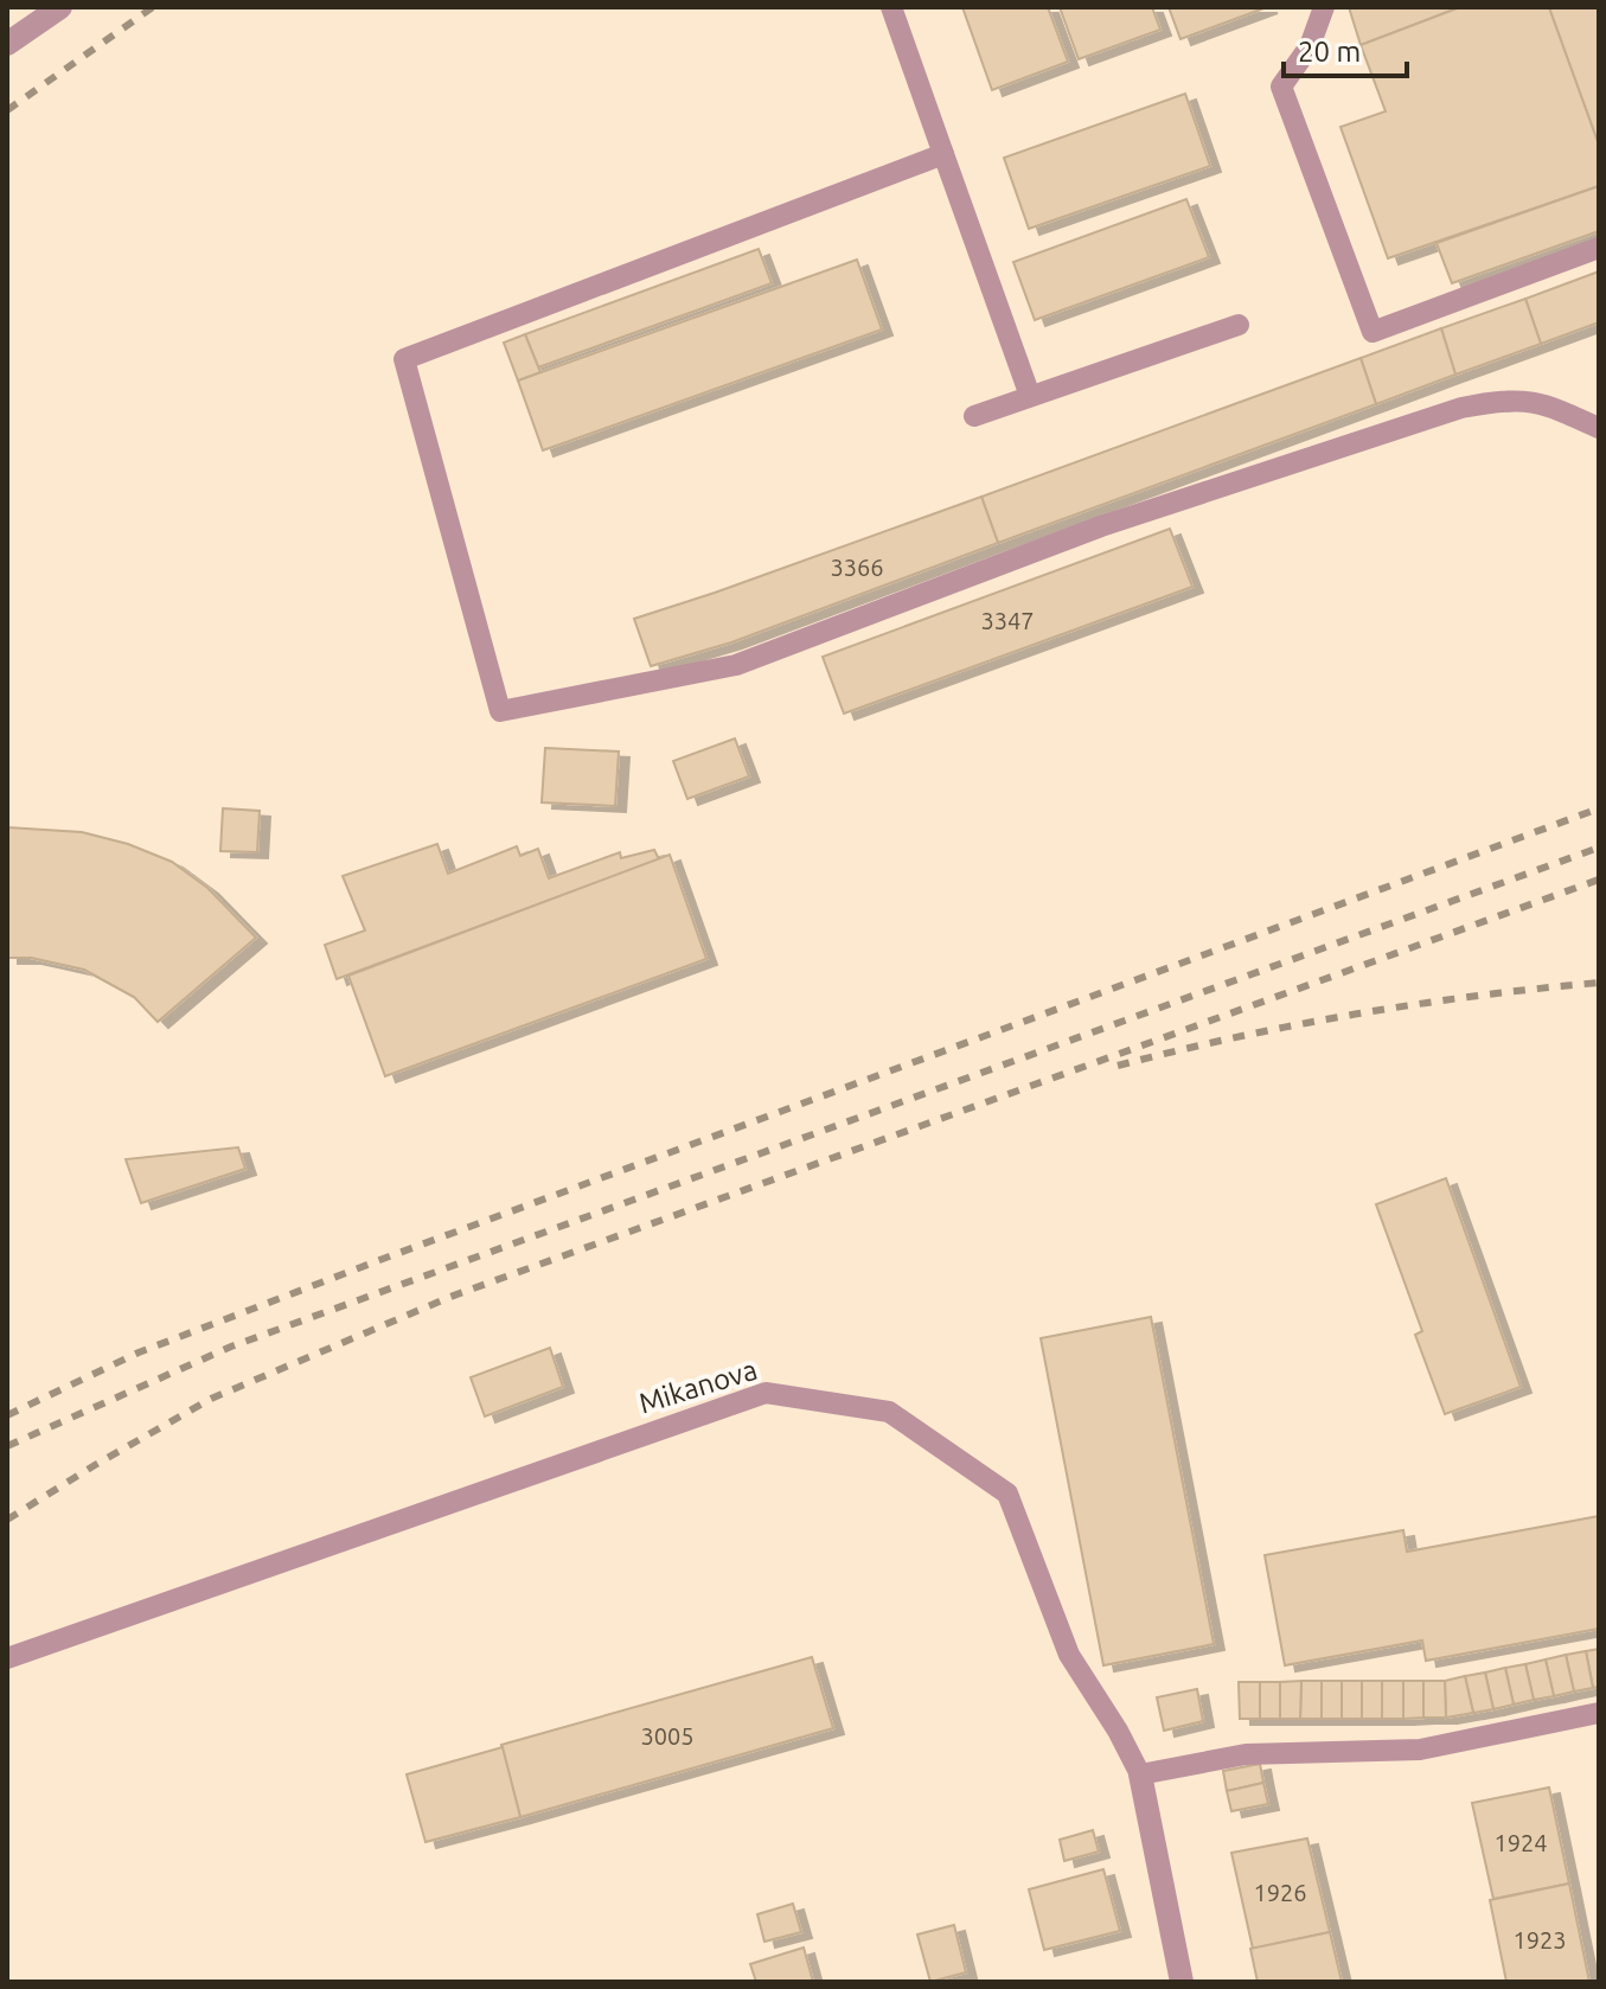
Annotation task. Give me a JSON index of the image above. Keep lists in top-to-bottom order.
{
  "streets": {
    "street": ["Mikanova"]
  },
  "house_numbers": [
    "3366",
    "3347",
    "3005",
    "1924",
    "1926",
    "1923"
  ],
  "scale_bar": "20 m"
}
